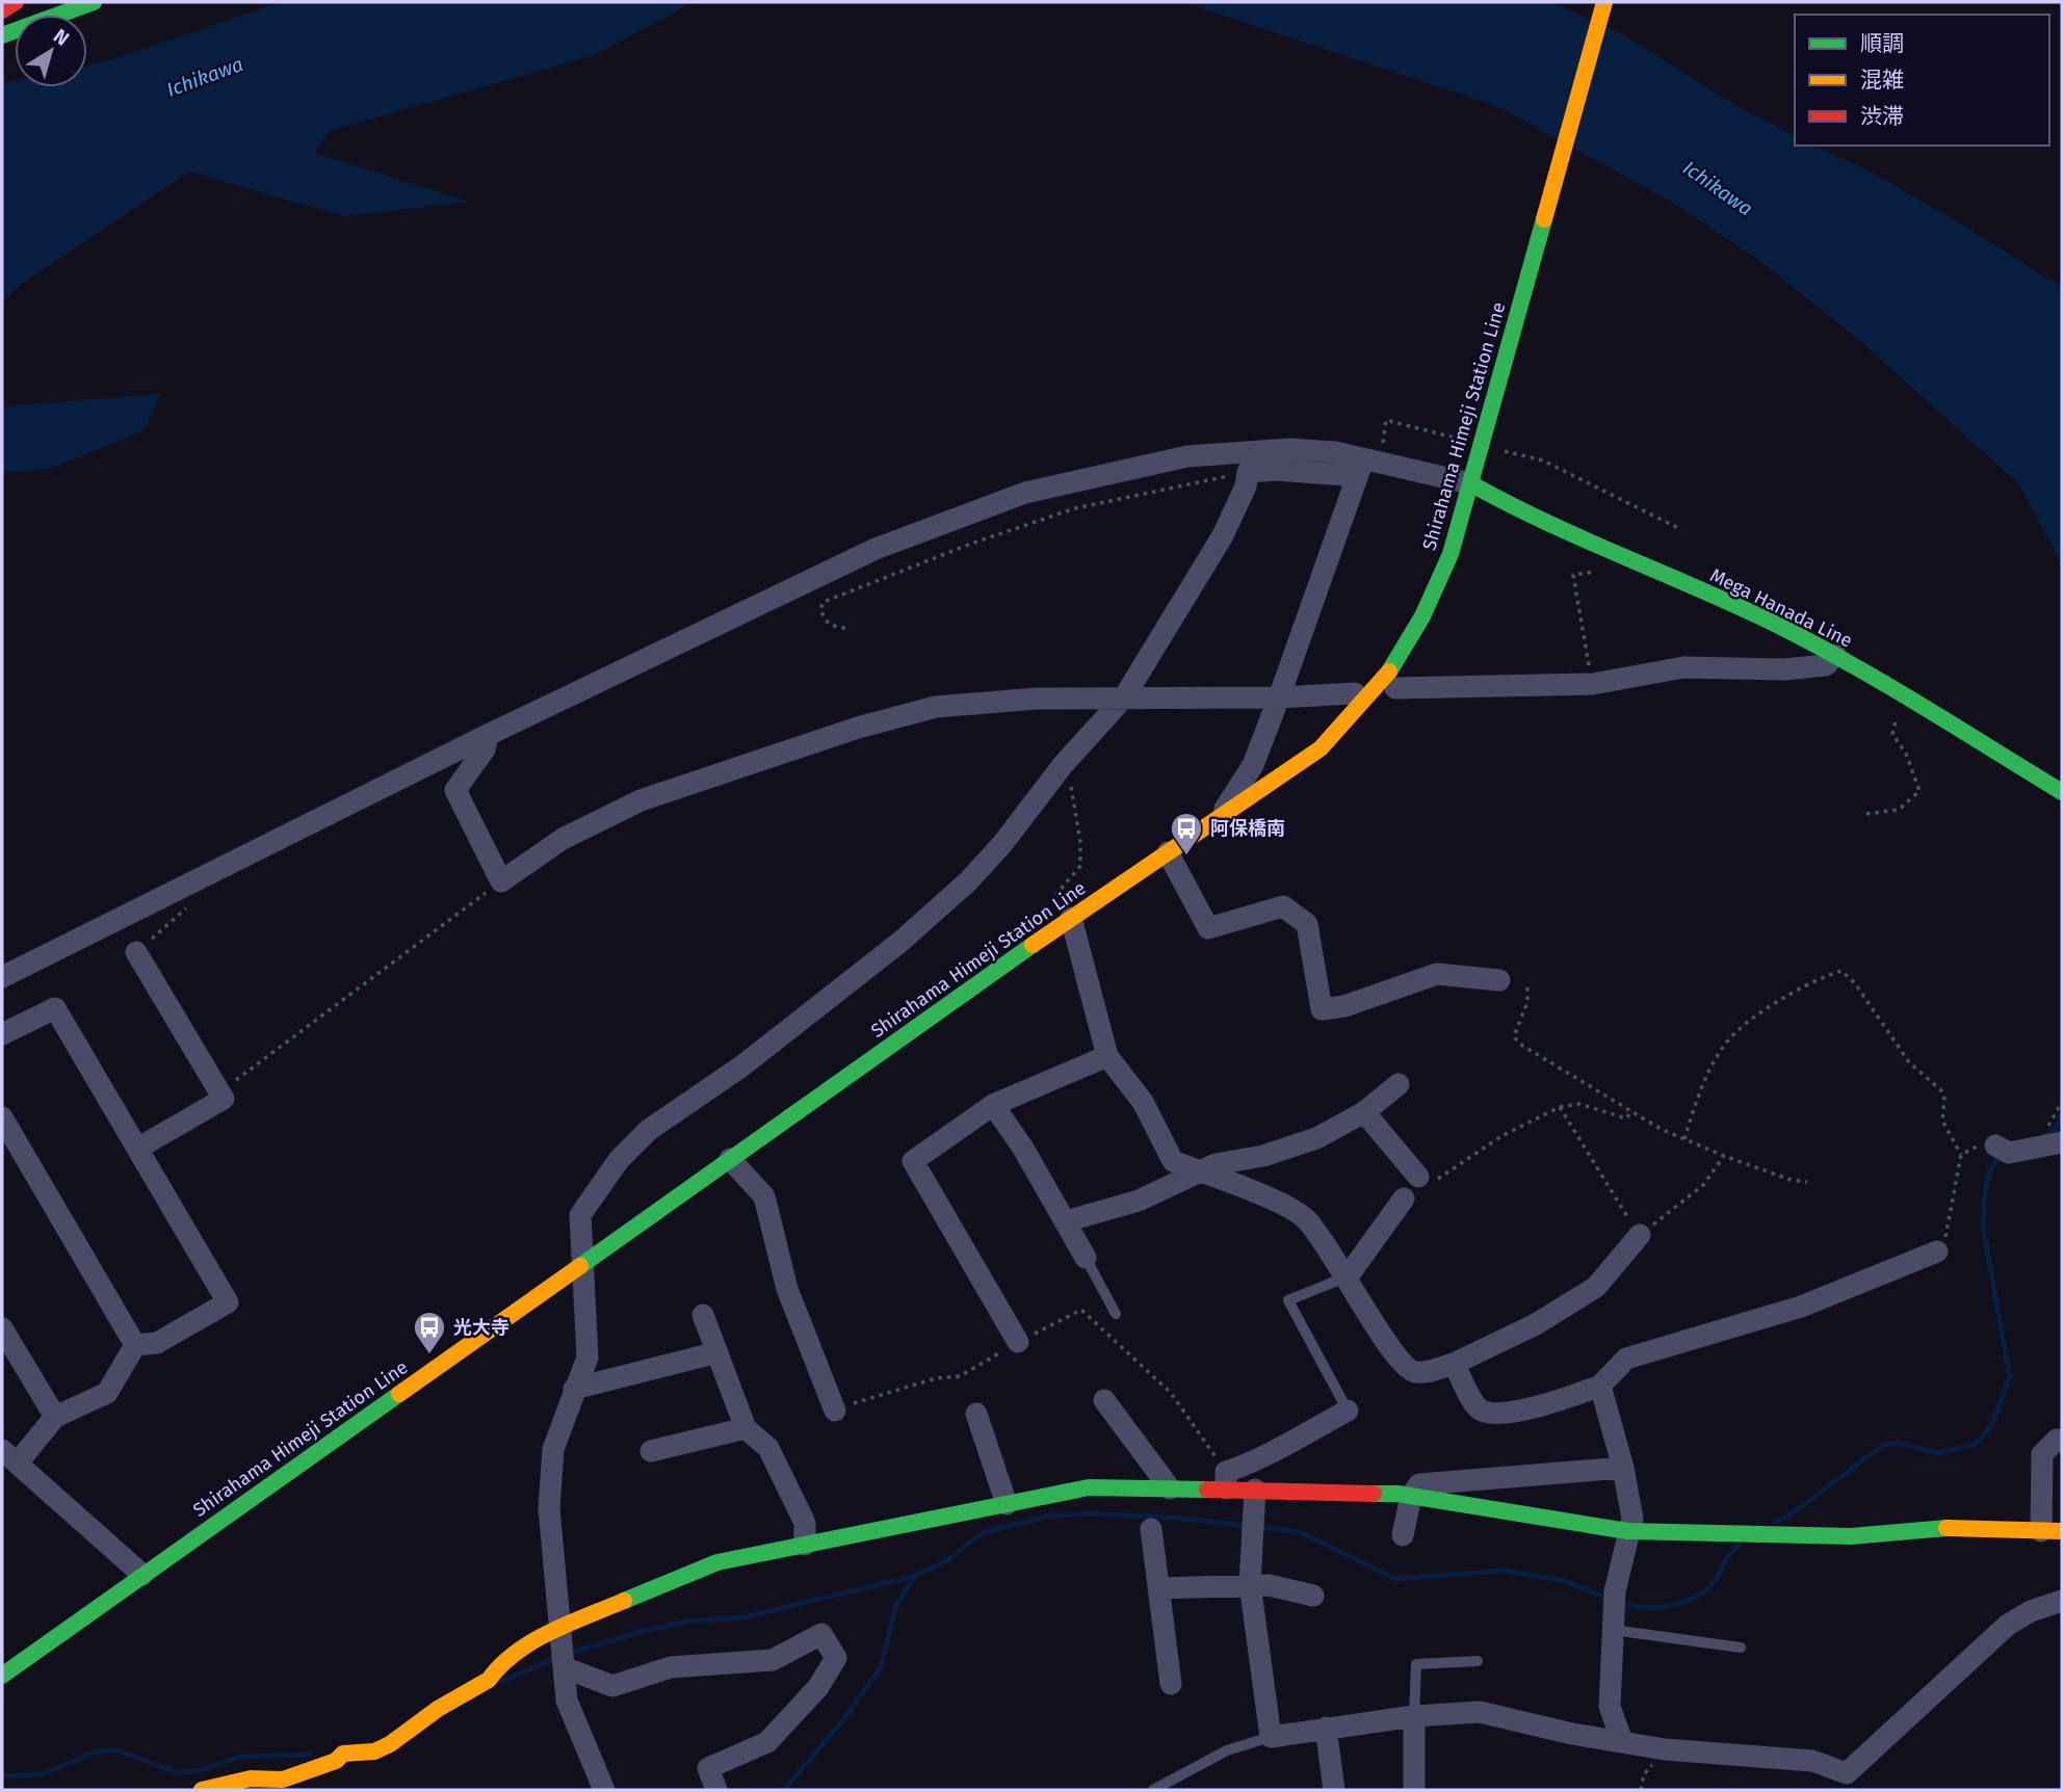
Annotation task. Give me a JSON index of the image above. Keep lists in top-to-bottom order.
{
  "streets": {
    "main road": ["Shirahama Himeji Station Line", "Mega Hanada Line"]
  },
  "crossings": [
    ["Shirahama Himeji Station Line", "Mega Hanada Line"]
  ],
  "water": ["Ichikawa"],
  "places": {
    "bus stop": ["阿保橋南", "光大寺"]
  },
  "legend": ["順調", "混雑", "渋滞"],
  "north": "top right"
}
